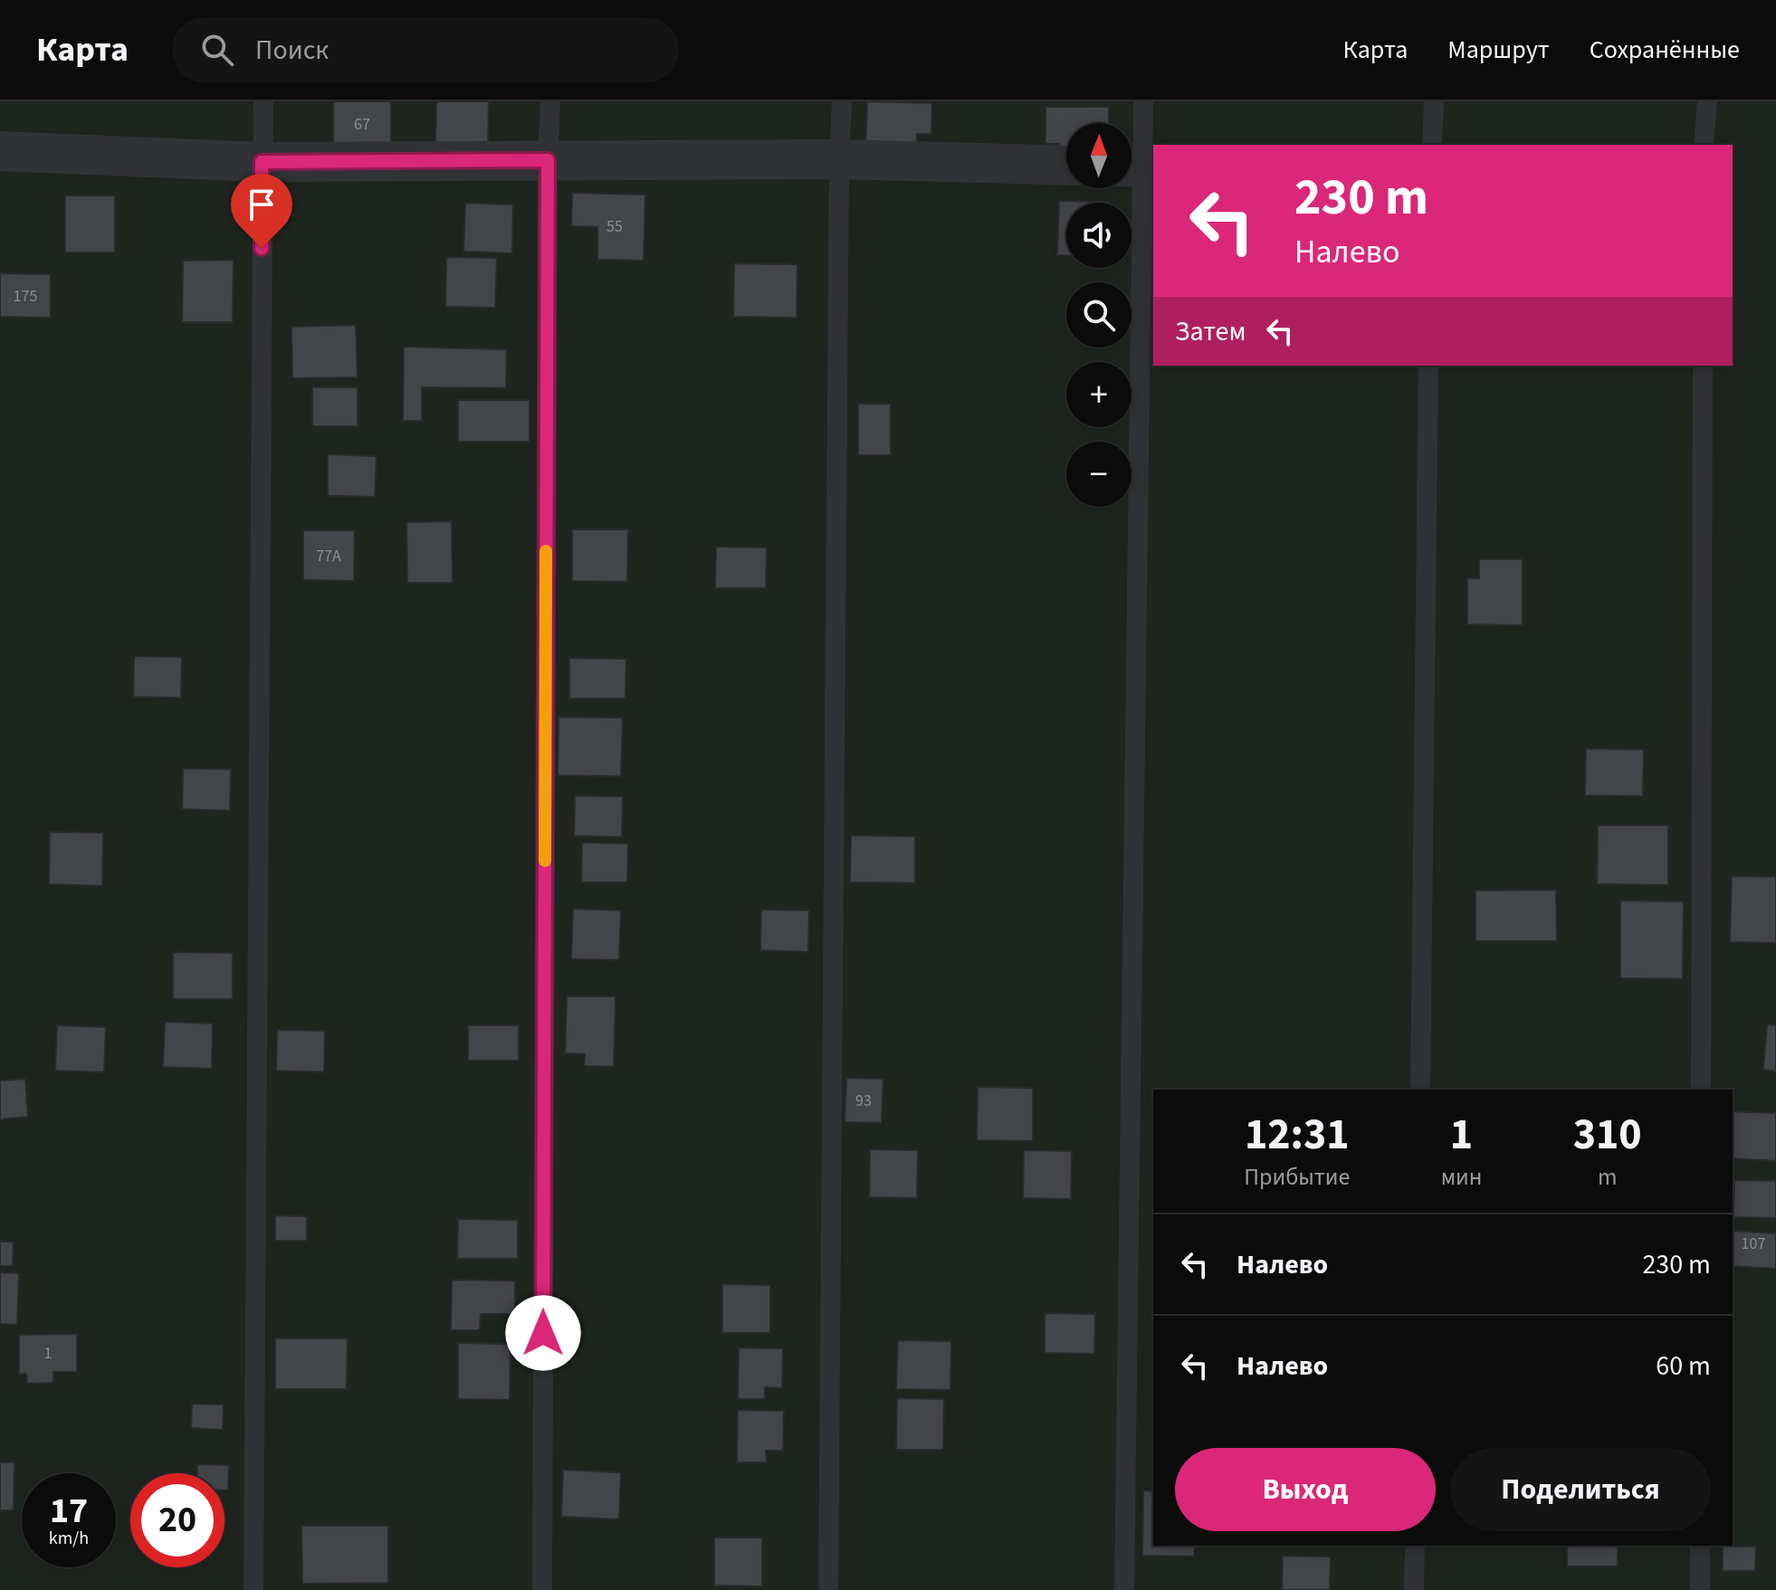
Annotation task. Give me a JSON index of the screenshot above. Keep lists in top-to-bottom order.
{
  "house_numbers": [
    "67",
    "55",
    "175",
    "77А",
    "93",
    "107",
    "1"
  ],
  "north": "top",
  "page": {
    "header": "Карта",
    "search": "Поиск",
    "nav": ["Карта", "Маршрут", "Сохранённые"],
    "map_buttons": ["+", "−"],
    "turn": ["230 m", "Налево"],
    "then": "Затем",
    "eta": [
      "12:31",
      "Прибытие",
      "1",
      "мин",
      "310",
      "m"
    ],
    "list": [
      {
        "name": "Налево",
        "value": "230 m"
      },
      {
        "name": "Налево",
        "value": "60 m"
      }
    ],
    "buttons": ["Выход", "Поделиться"],
    "speed": "17 km/h",
    "limit": "20"
  }
}
